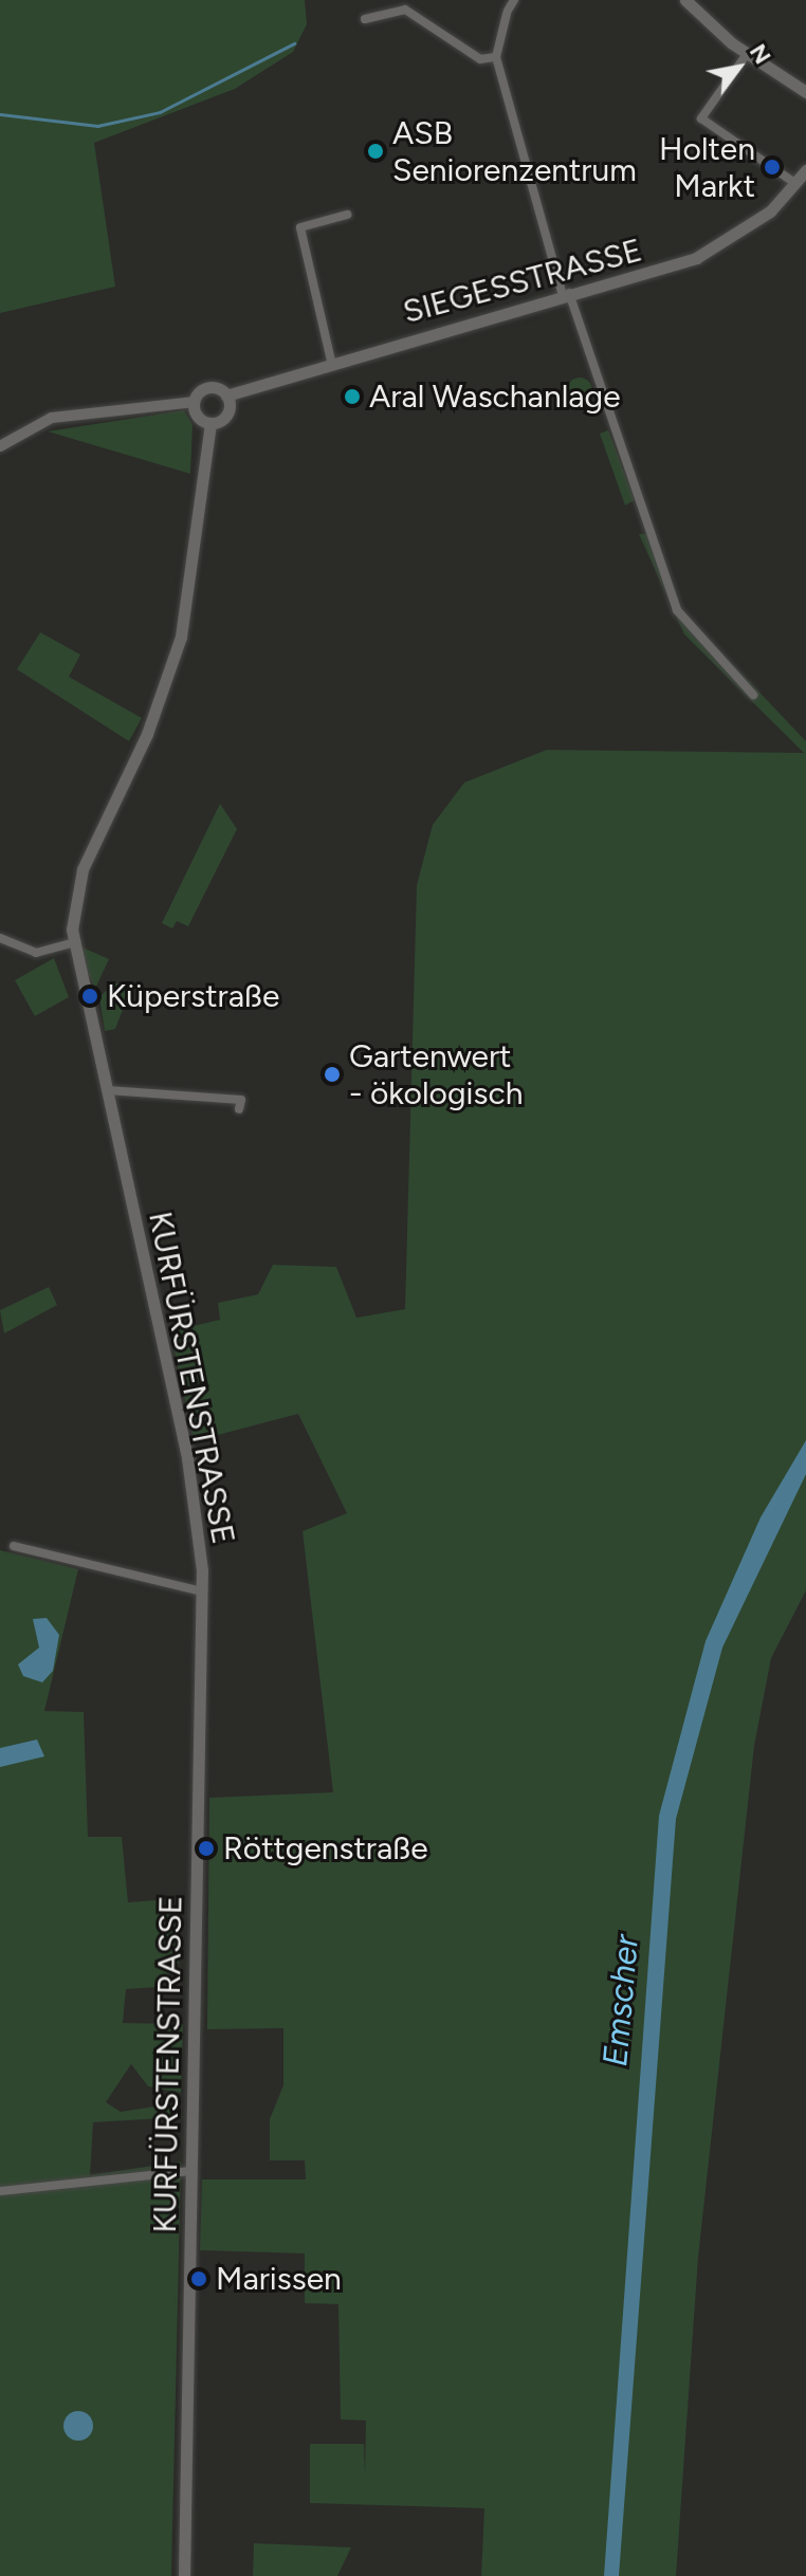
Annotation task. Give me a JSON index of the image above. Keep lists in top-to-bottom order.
{
  "streets": {
    "main road": ["SIEGESSTRASSE", "KURFÜRSTENSTRASSE"]
  },
  "crossings": [
    ["SIEGESSTRASSE", "KURFÜRSTENSTRASSE"]
  ],
  "water": ["Emscher"],
  "places": [
    "ASB Seniorenzentrum",
    "Holten Markt",
    "Aral Waschanlage",
    "Küperstraße",
    "Gartenwert - ökologisch",
    "Röttgenstraße",
    "Marissen"
  ],
  "north": "top right"
}
